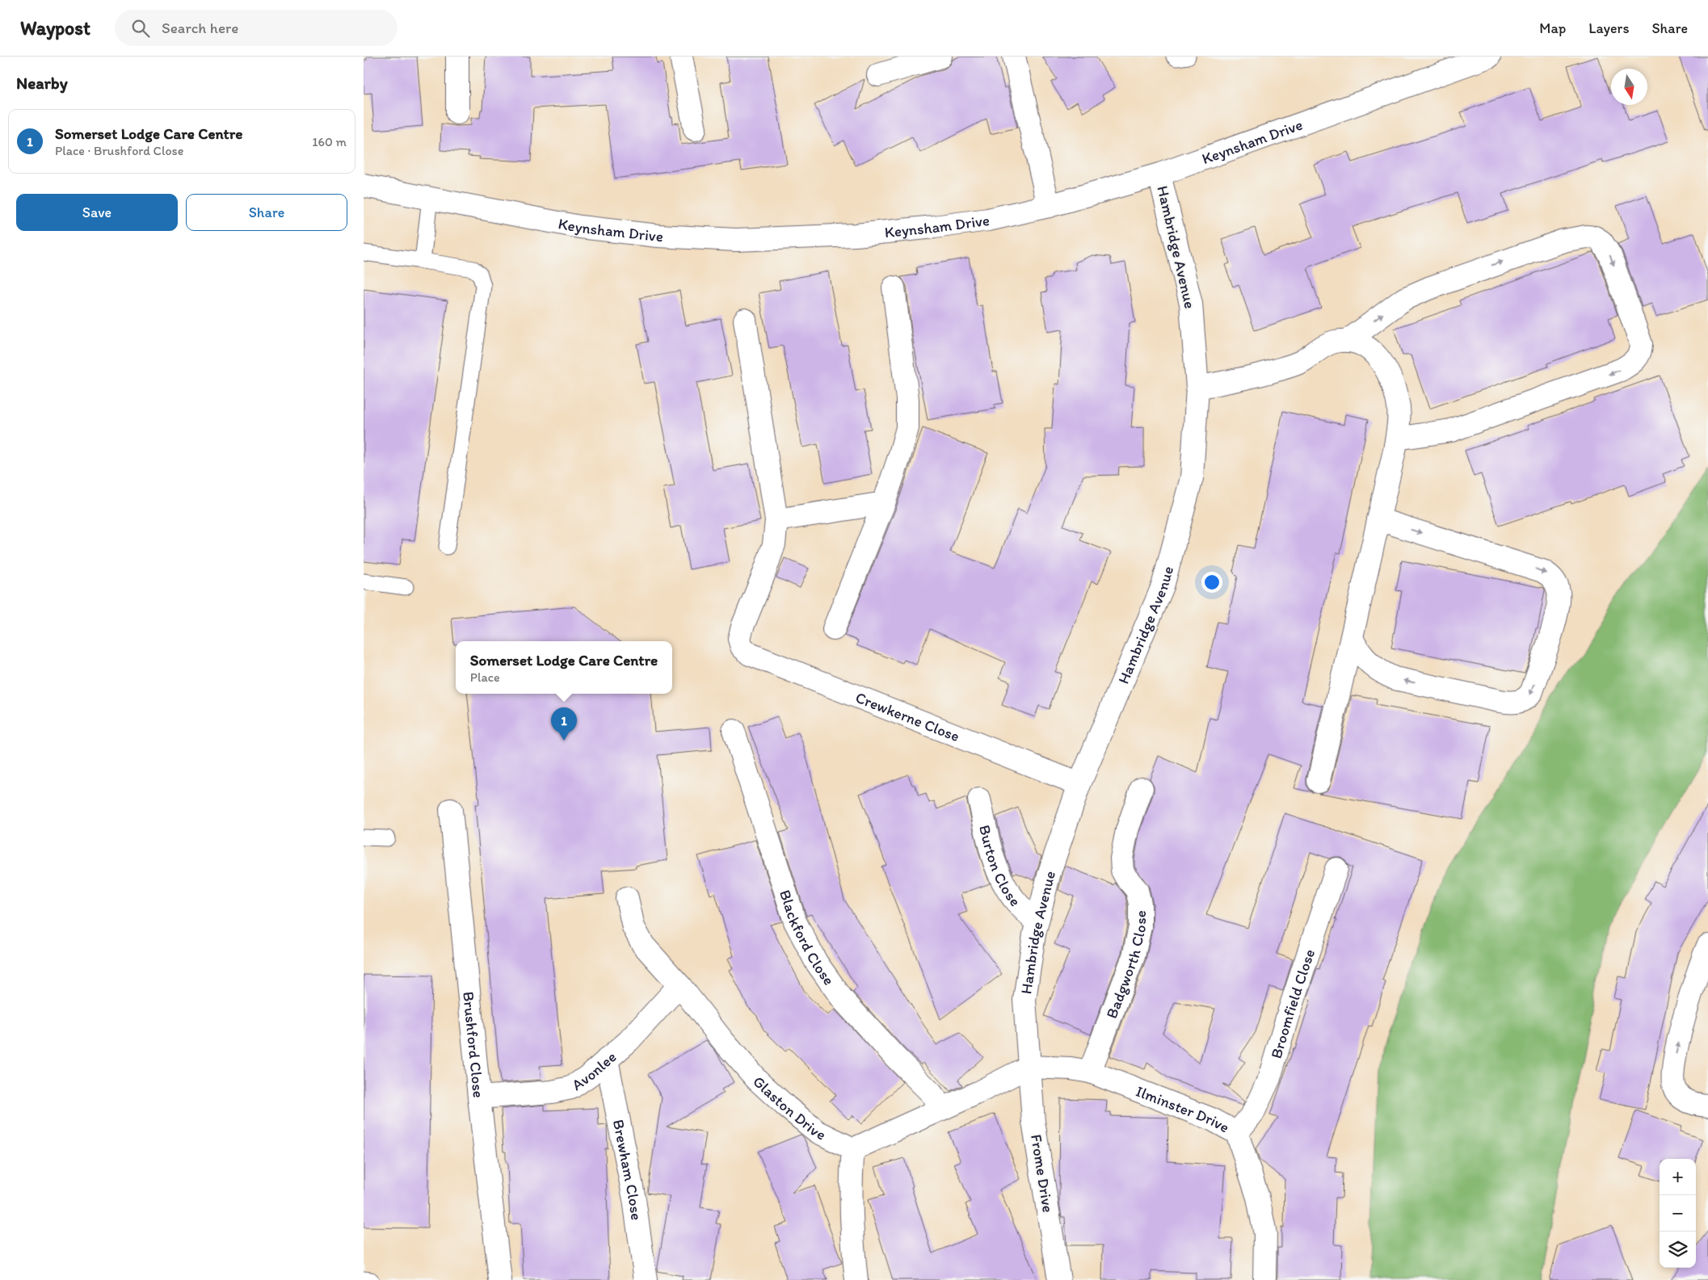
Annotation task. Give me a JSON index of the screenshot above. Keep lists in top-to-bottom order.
{
  "streets": {
    "street": [
      "Keynsham Drive",
      "Hambridge Avenue",
      "Crewkerne Close",
      "Burton Close",
      "Blackford Close",
      "Badgworth Close",
      "Broomfield Close",
      "Brushford Close",
      "Avonlee",
      "Glaston Drive",
      "Ilminster Drive",
      "Brewham Close",
      "Frome Drive"
    ]
  },
  "crossings": [
    ["Keynsham Drive", "Hambridge Avenue"],
    ["Hambridge Avenue", "Crewkerne Close"],
    ["Hambridge Avenue", "Burton Close"],
    ["Hambridge Avenue", "Ilminster Drive"],
    ["Hambridge Avenue", "Frome Drive"],
    ["Badgworth Close", "Ilminster Drive"],
    ["Broomfield Close", "Ilminster Drive"],
    ["Brushford Close", "Avonlee"],
    ["Avonlee", "Glaston Drive"],
    ["Avonlee", "Brewham Close"],
    ["Ilminster Drive", "Frome Drive"]
  ],
  "north": "bottom",
  "page": {
    "header": "Waypost",
    "search": "Search here",
    "nav": ["Map", "Layers", "Share"],
    "heading": "Nearby",
    "list": [
      {
        "mark": "1",
        "name": "Somerset Lodge Care Centre",
        "note": "Place · Brushford Close",
        "value": "160 m"
      }
    ],
    "buttons": ["Save", "Share"],
    "popup": ["Somerset Lodge Care Centre", "Place"],
    "pins": "1",
    "map_buttons": ["+", "−"]
  }
}
